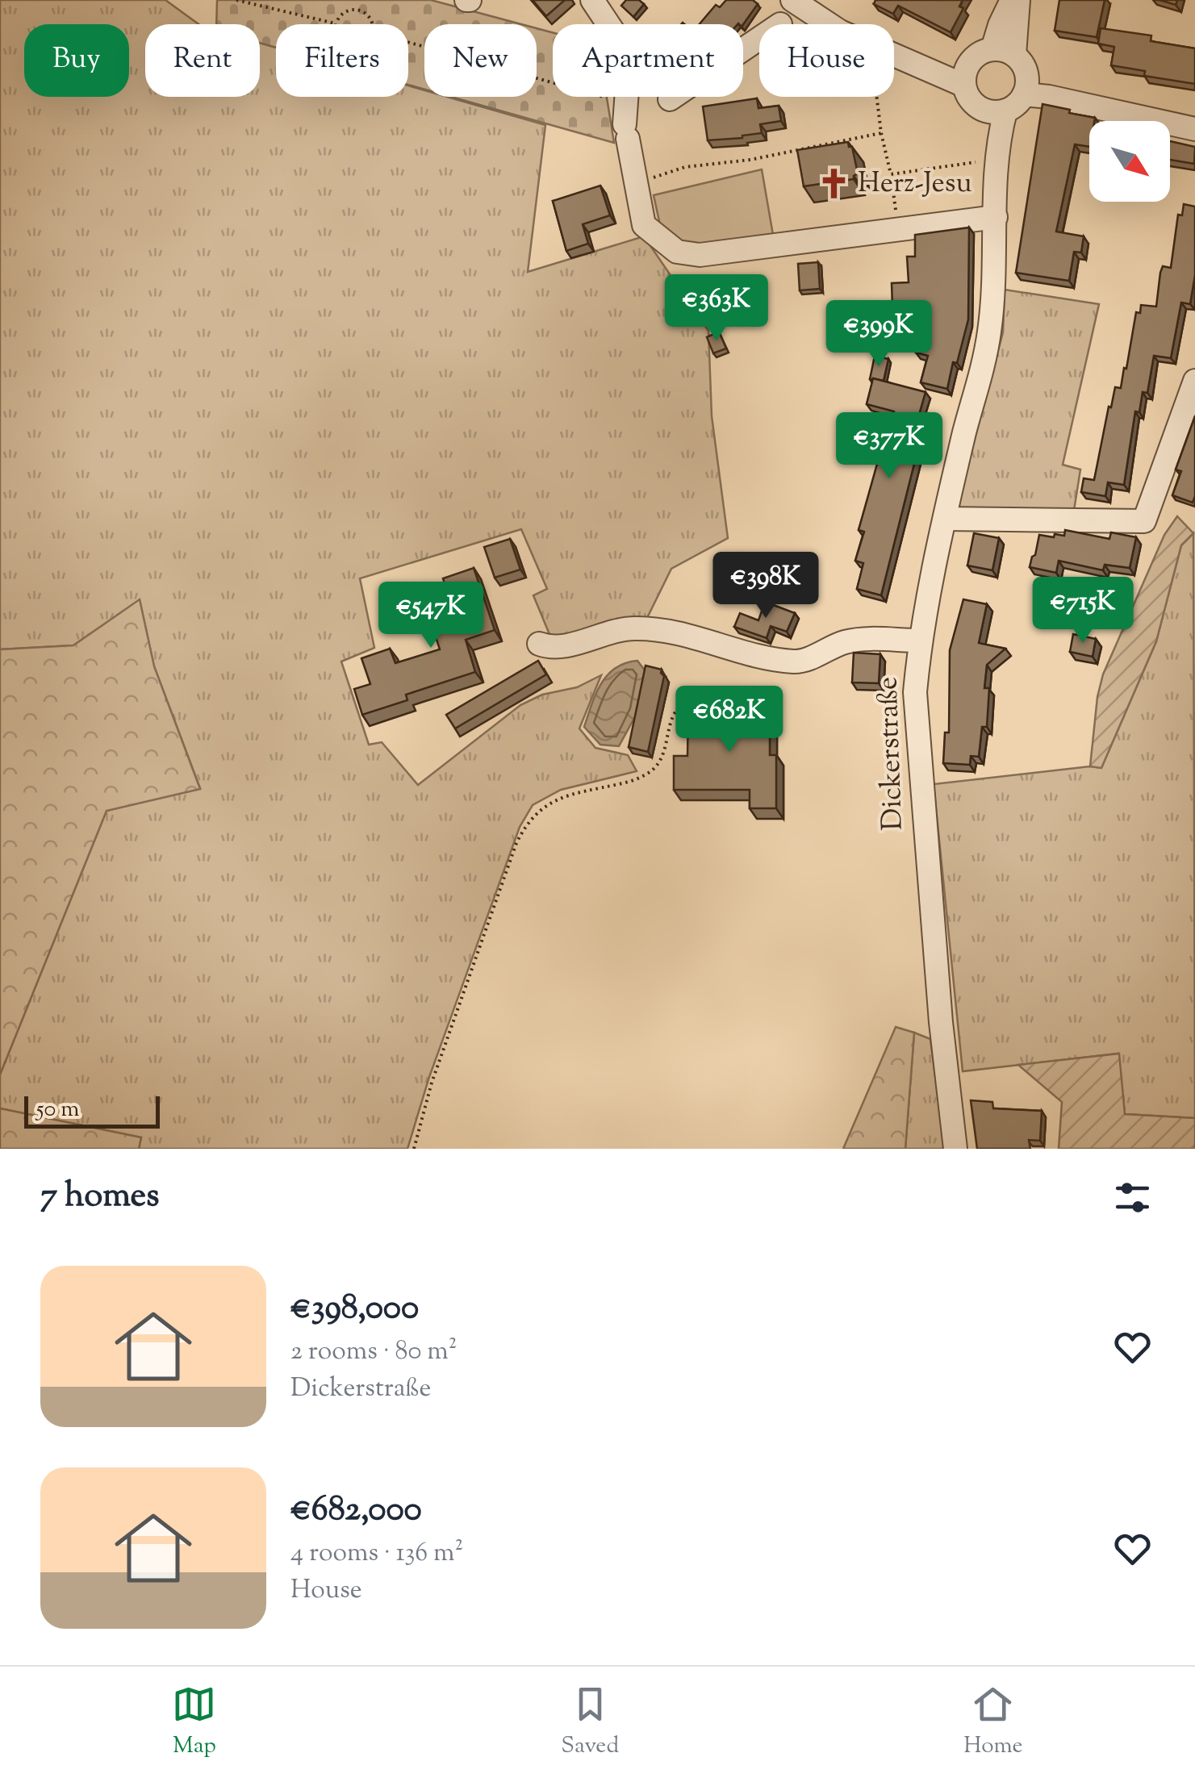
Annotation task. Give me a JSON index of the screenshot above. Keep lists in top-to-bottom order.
{
  "streets": {
    "street": ["Dickerstraße"]
  },
  "places": {
    "church": ["Herz-Jesu"]
  },
  "scale_bar": "50 m",
  "north": "bottom right",
  "page": {
    "chip": [
      "Buy",
      "Rent",
      "Filters",
      "New",
      "Apartment",
      "House"
    ],
    "price": [
      "€363K",
      "€399K",
      "€377K",
      "€398K",
      "€715K",
      "€547K",
      "€682K"
    ],
    "scale": "50 m",
    "heading": "7 homes",
    "list": [
      {
        "name": "€398,000",
        "note": "2 rooms · 80 m² · Dickerstraße"
      },
      {
        "name": "€682,000",
        "note": "4 rooms · 136 m² · House"
      }
    ],
    "tabs": ["Map", "Saved", "Home"]
  }
}
